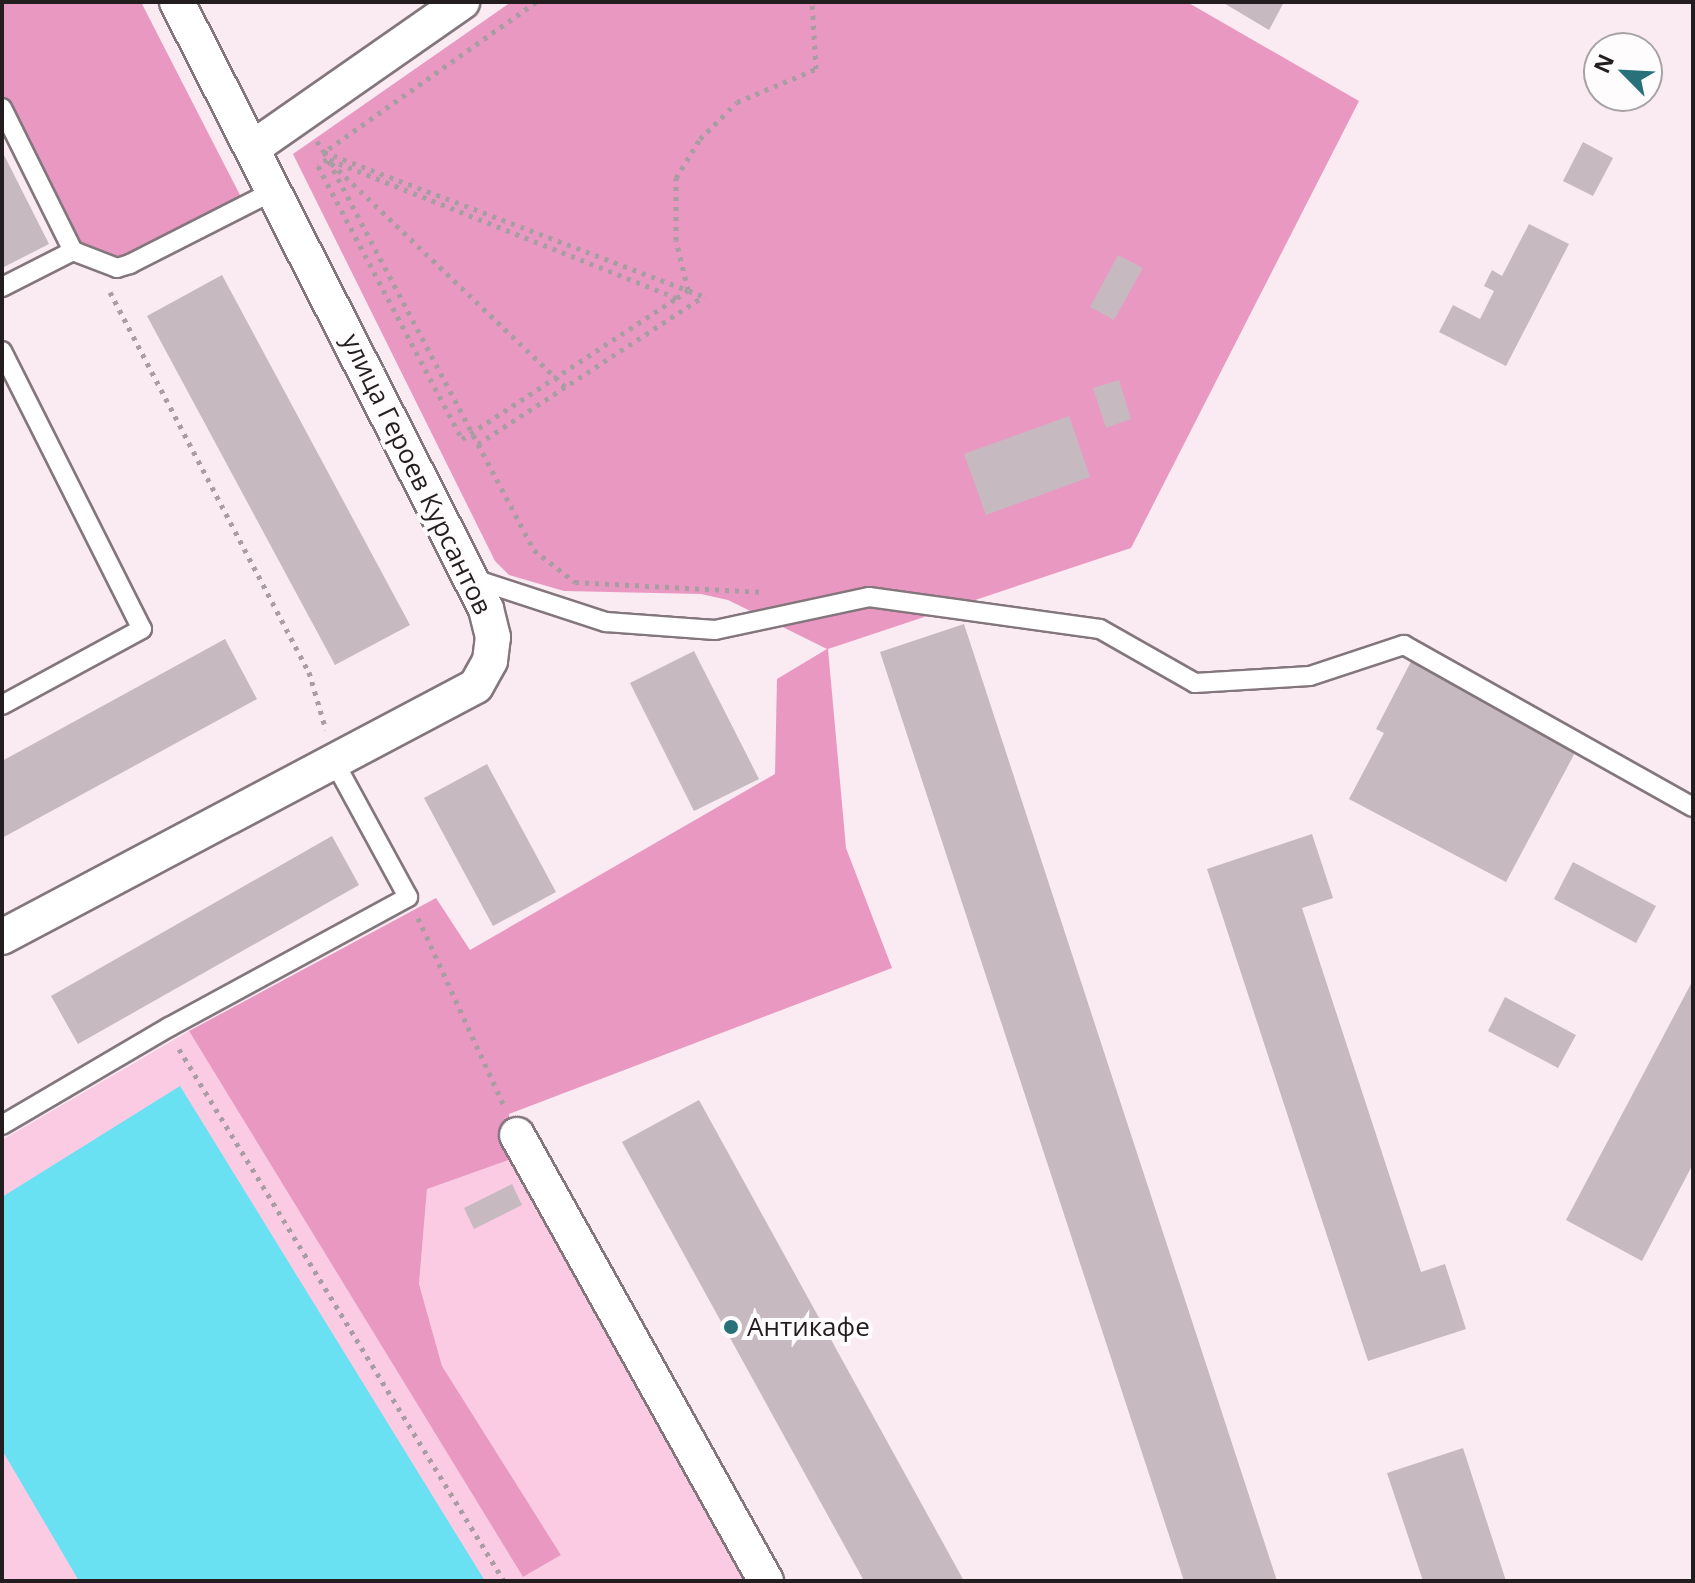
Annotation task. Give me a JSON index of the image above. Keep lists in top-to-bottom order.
{
  "streets": {
    "street": ["улица Героев Курсантов"]
  },
  "places": ["Антикафе"],
  "north": "top left"
}
